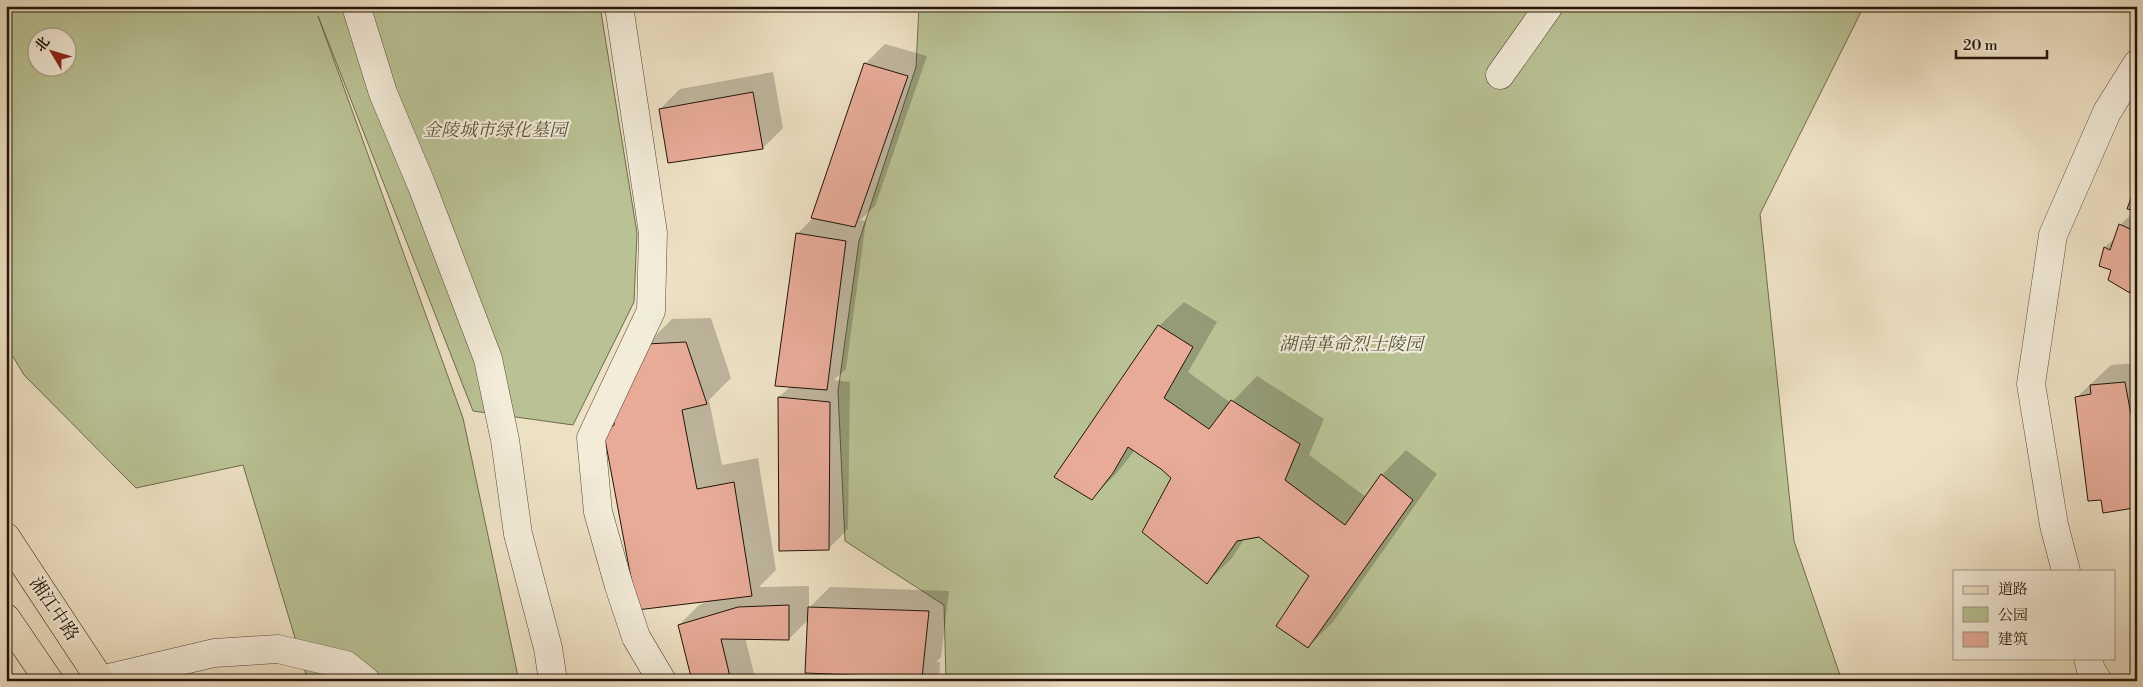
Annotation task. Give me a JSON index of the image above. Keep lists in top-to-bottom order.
{
  "streets": {
    "main road": ["湘江中路"]
  },
  "parks": ["金陵城市绿化墓园", "湖南革命烈士陵园"],
  "legend": ["道路", "公园", "建筑"],
  "scale_bar": "20 m",
  "north": "top left"
}
